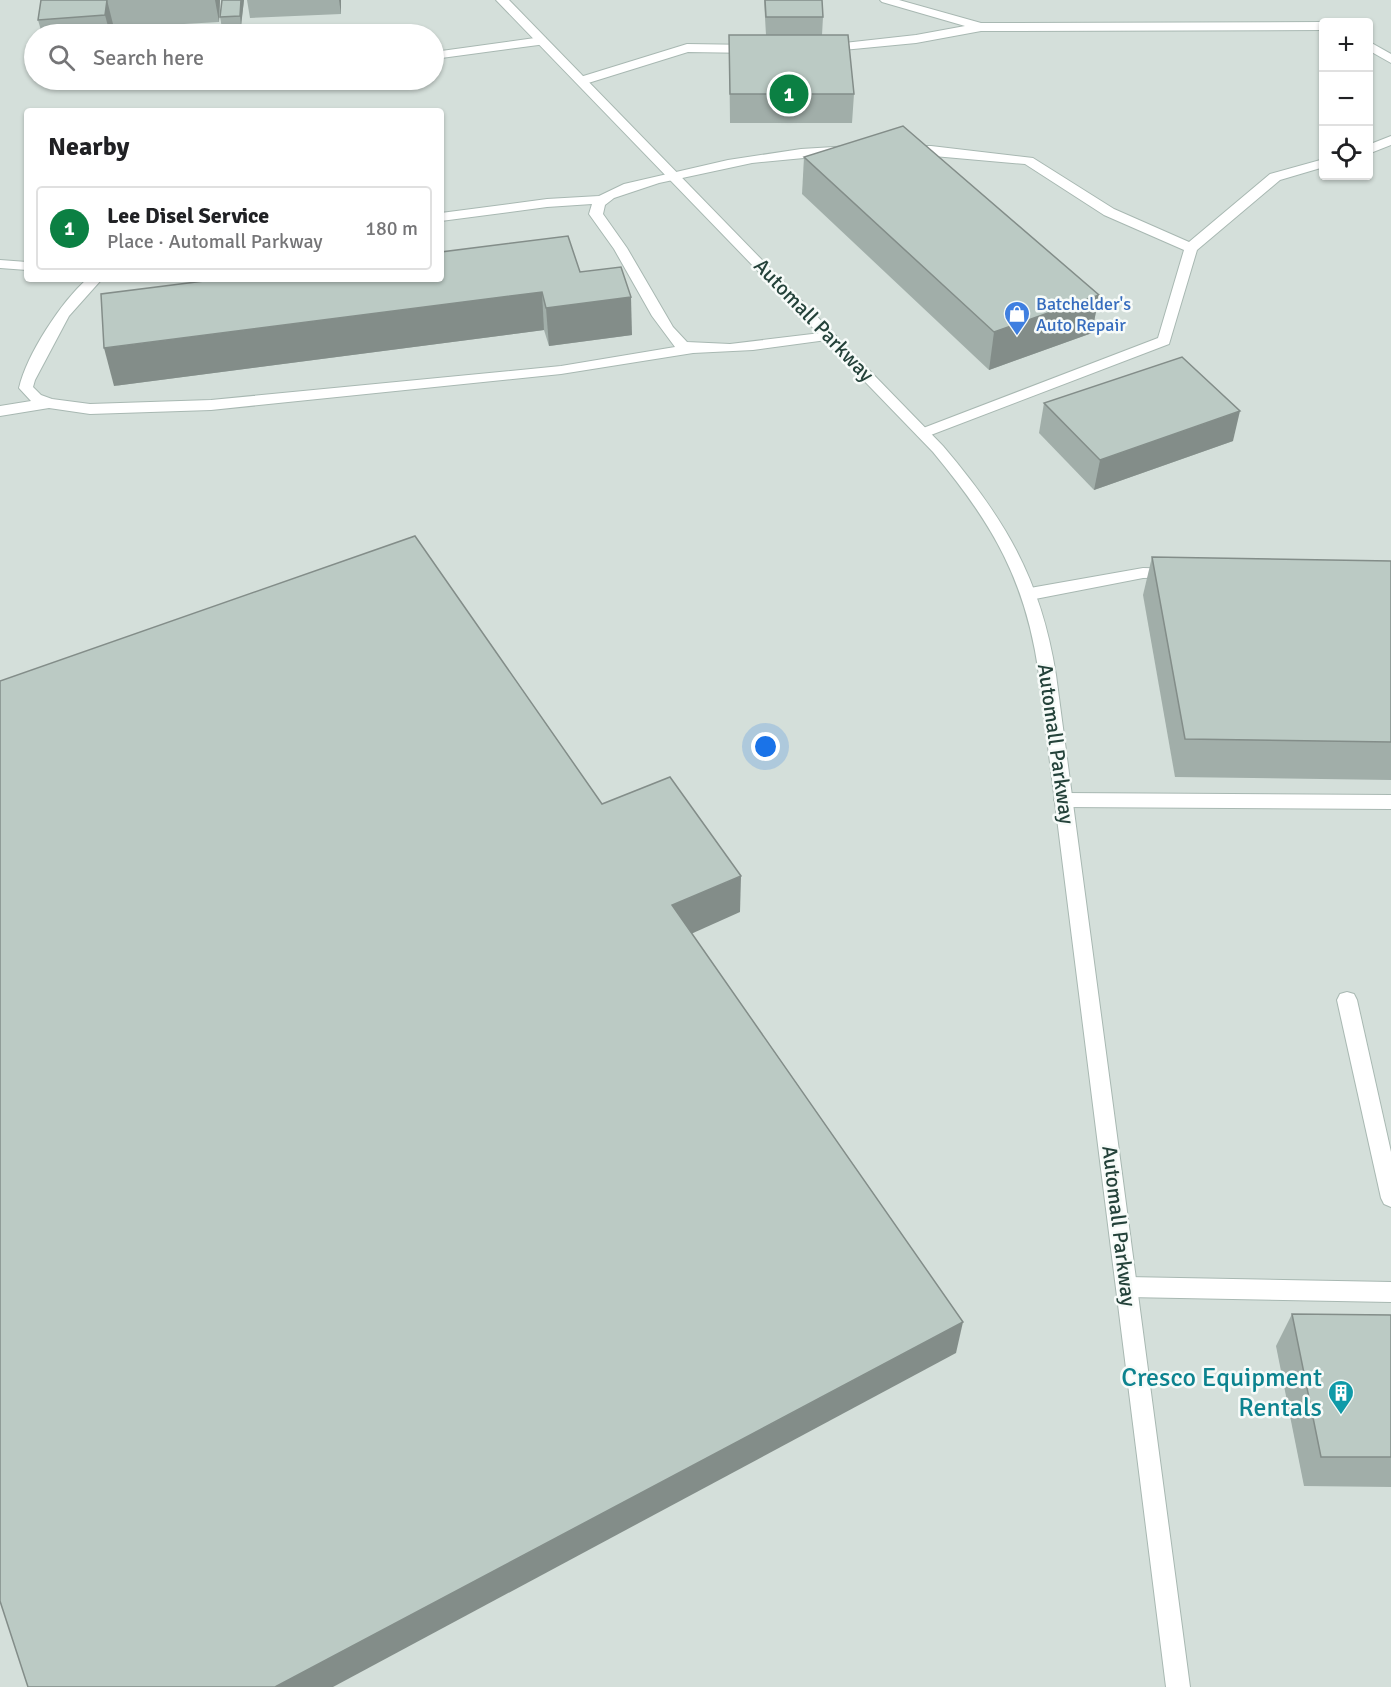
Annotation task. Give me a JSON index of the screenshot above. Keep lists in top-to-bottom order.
{
  "streets": {
    "street": ["Automall Parkway"]
  },
  "places": {
    "shop": ["Batchelder's Auto Repair"],
    "building": ["Cresco Equipment Rentals"]
  },
  "page": {
    "map_buttons": ["+", "−"],
    "search": "Search here",
    "pins": "1",
    "heading": "Nearby",
    "list": [
      {
        "mark": "1",
        "name": "Lee Disel Service",
        "note": "Place · Automall Parkway",
        "value": "180 m"
      }
    ]
  }
}
